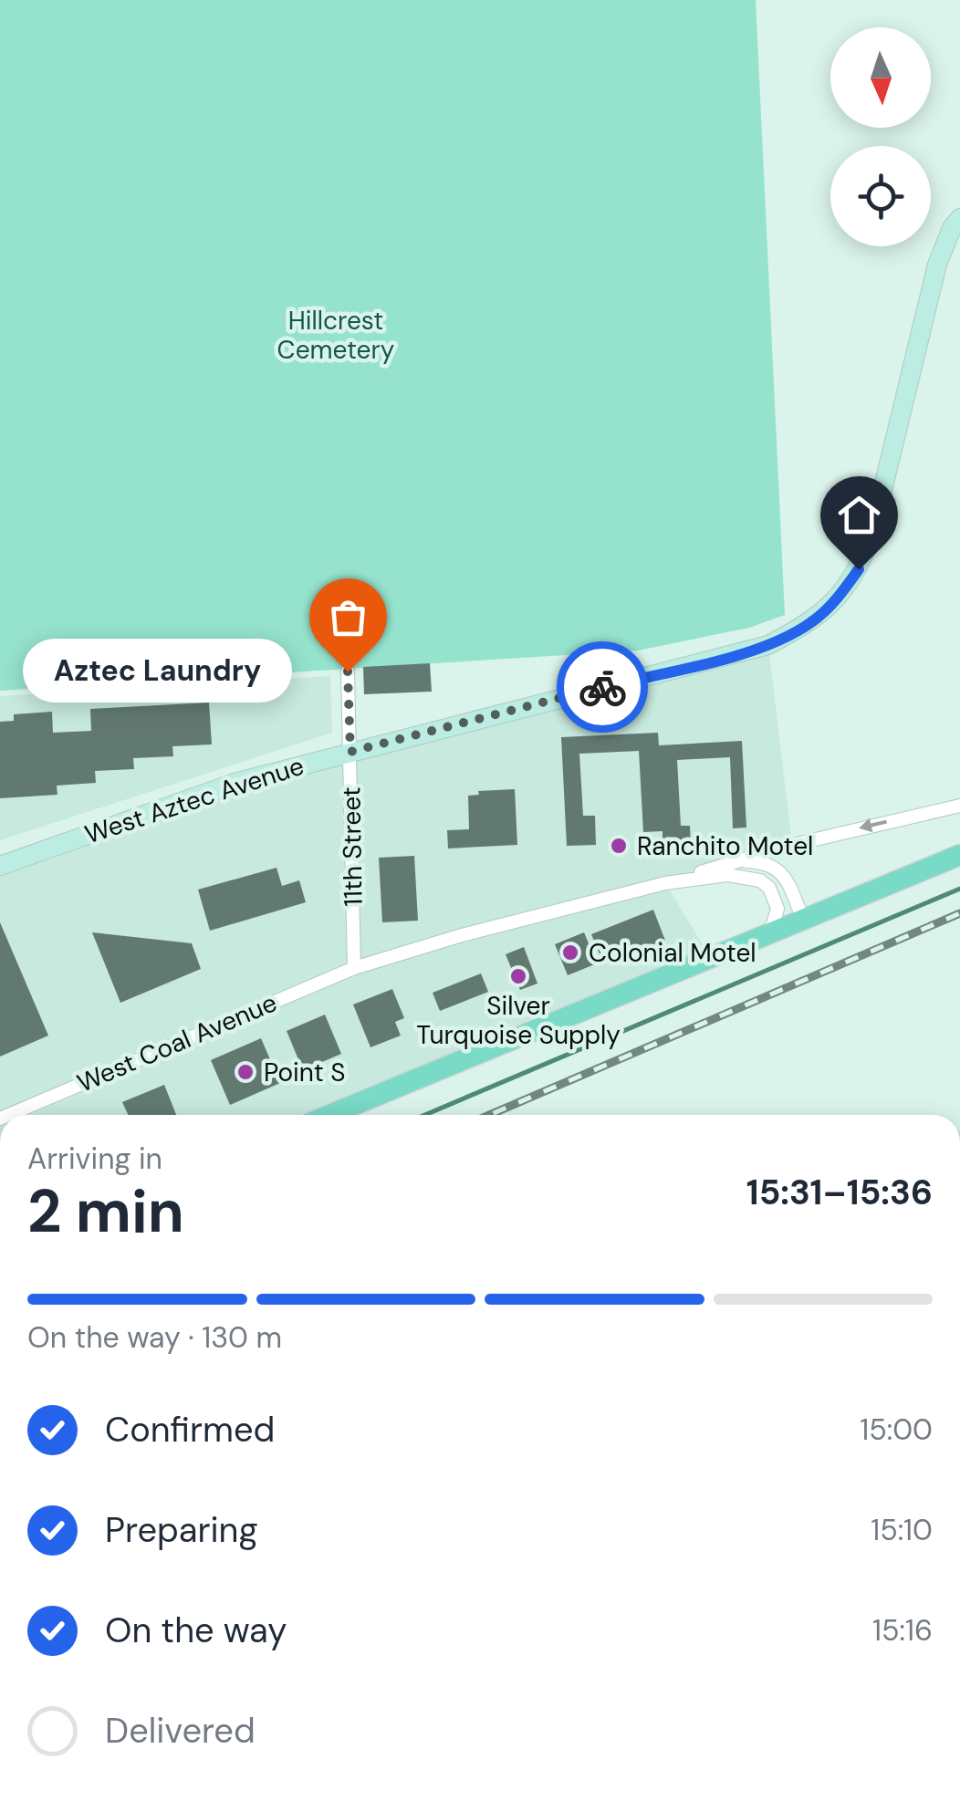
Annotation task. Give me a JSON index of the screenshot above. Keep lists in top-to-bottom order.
{
  "streets": {
    "main road": ["West Aztec Avenue"],
    "street": ["11th Street", "West Coal Avenue"]
  },
  "crossings": [
    ["West Aztec Avenue", "11th Street"],
    ["11th Street", "West Coal Avenue"]
  ],
  "parks": ["Hillcrest Cemetery"],
  "places": [
    "Aztec Laundry",
    "Ranchito Motel",
    "Colonial Motel",
    "Silver Turquoise Supply",
    "Point S"
  ],
  "north": "bottom",
  "page": {
    "bubble": "Aztec Laundry",
    "heading": ["2 min", "Arriving in", "15:31–15:36"],
    "bar": "On the way · 130 m",
    "list": [
      ["Confirmed", "15:00"],
      ["Preparing", "15:10"],
      ["On the way", "15:16"],
      "Delivered"
    ]
  }
}
